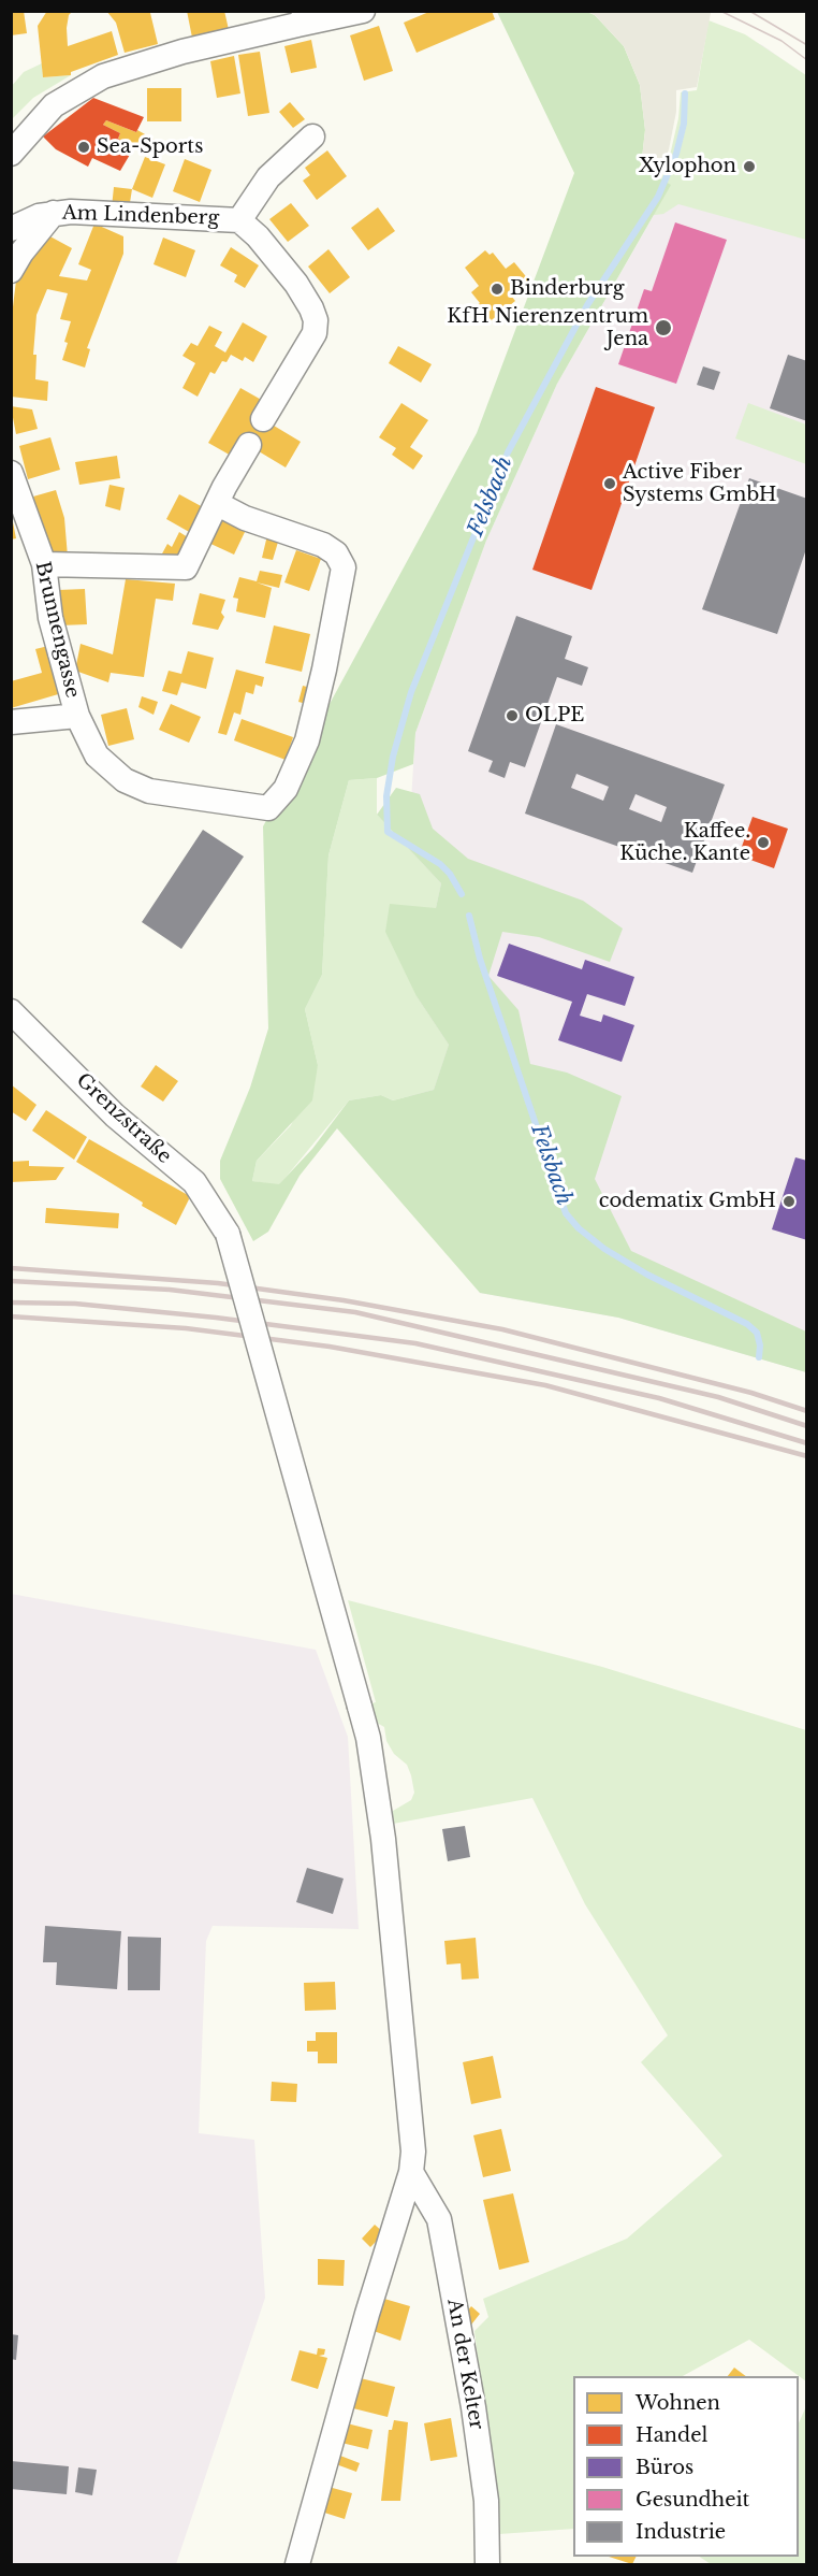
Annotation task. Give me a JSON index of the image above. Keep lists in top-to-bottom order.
{
  "streets": {
    "street": [
      "Am Lindenberg",
      "Brunnengasse",
      "Grenzstraße",
      "An der Kelter"
    ]
  },
  "crossings": [
    ["Grenzstraße", "An der Kelter"]
  ],
  "water": ["Felsbach"],
  "places": [
    "Sea-Sports",
    "Xylophon",
    "Binderburg",
    "KfH Nierenzentrum Jena",
    "Active Fiber Systems GmbH",
    "OLPE",
    "Kaffee. Küche. Kante",
    "codematix GmbH"
  ],
  "legend": [
    "Wohnen",
    "Handel",
    "Büros",
    "Gesundheit",
    "Industrie"
  ]
}
